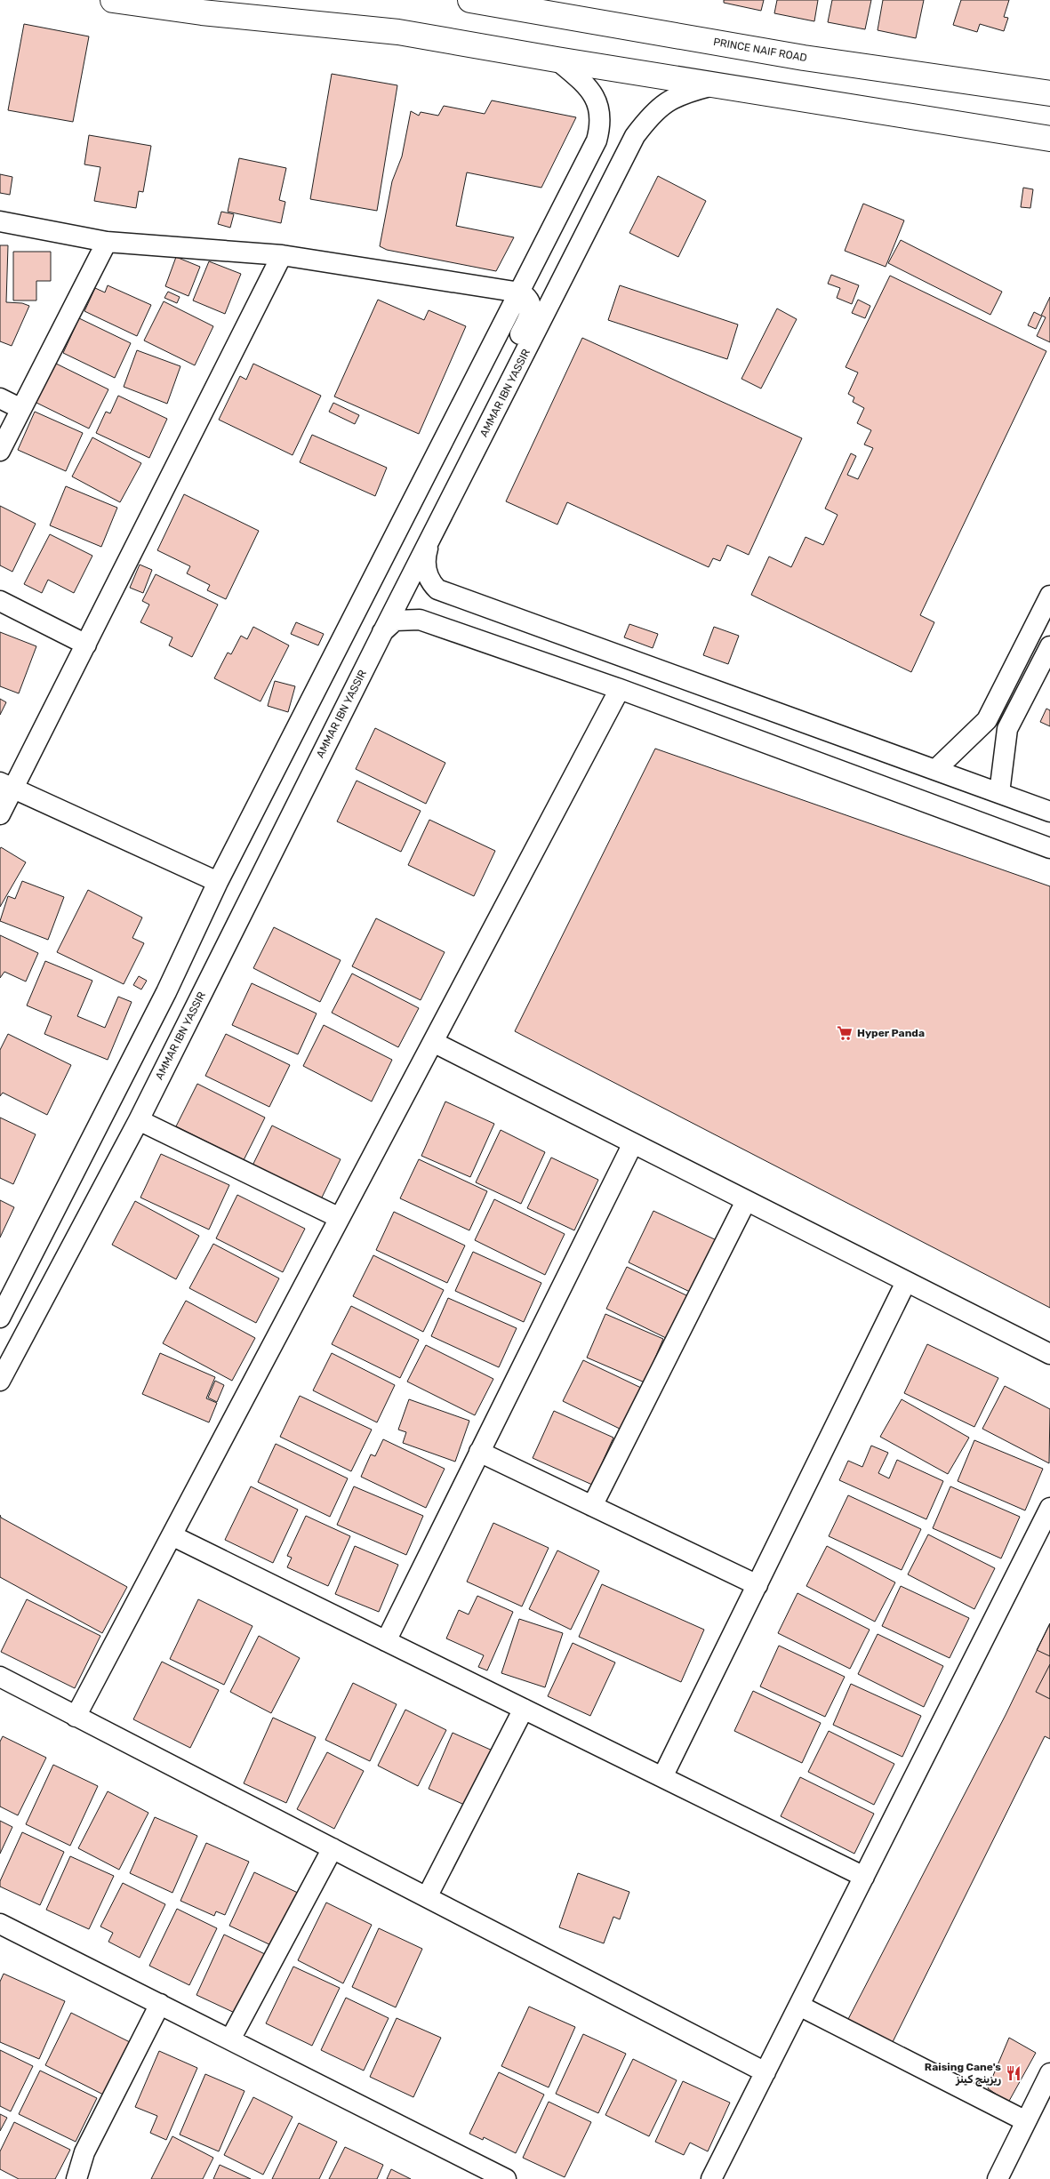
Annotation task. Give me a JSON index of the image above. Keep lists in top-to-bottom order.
{
  "streets": {
    "main road": ["PRINCE NAIF ROAD"],
    "street": ["AMMAR IBN YASSIR"]
  },
  "places": {
    "supermarket": ["Hyper Panda"],
    "restaurant": ["Raising Cane's ريزينج كينز"]
  }
}
